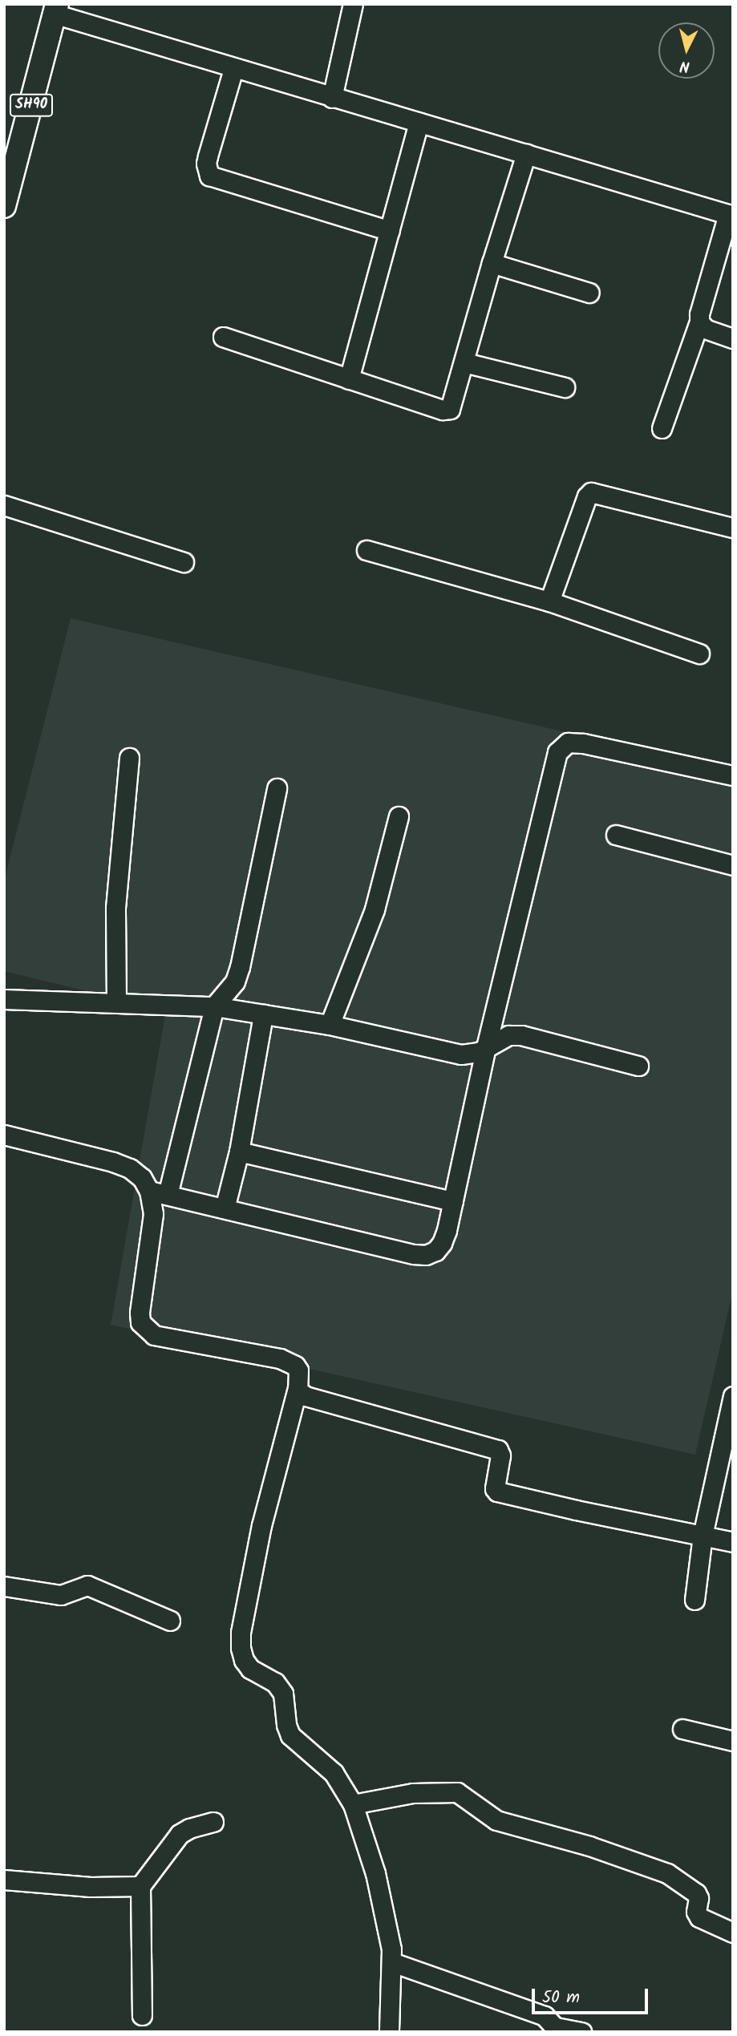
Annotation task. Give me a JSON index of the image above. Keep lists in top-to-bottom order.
{
  "streets": {
    "main road": ["SH90"]
  },
  "scale_bar": "50 m",
  "north": "bottom"
}
